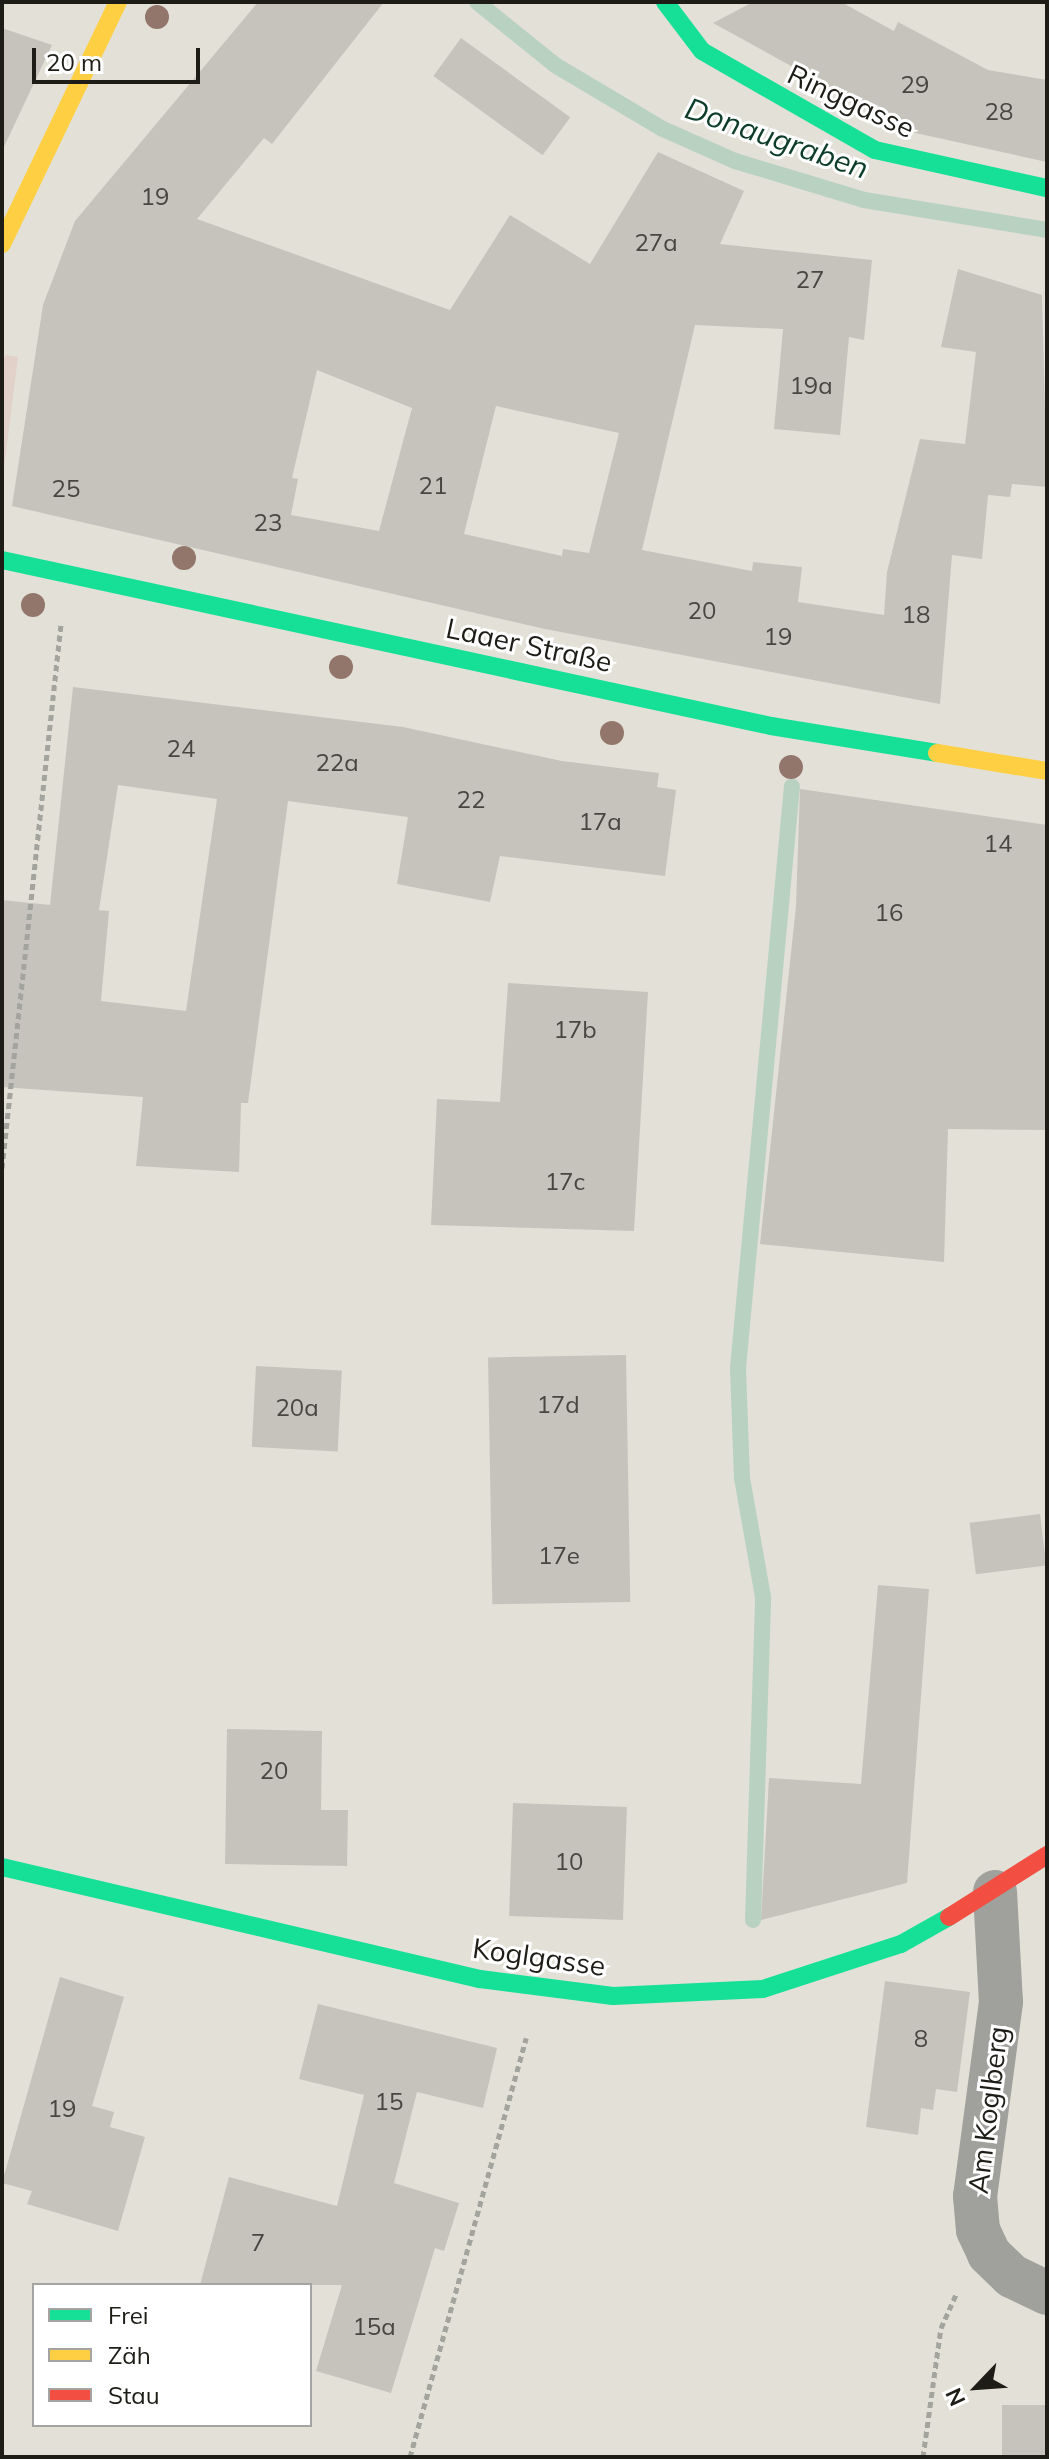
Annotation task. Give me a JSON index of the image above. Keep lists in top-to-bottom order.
{
  "streets": {
    "street": [
      "Ringgasse",
      "Laaer Straße",
      "Koglgasse",
      "Am Koglberg"
    ]
  },
  "crossings": [
    ["Koglgasse", "Am Koglberg"]
  ],
  "water": ["Donaugraben"],
  "house_numbers": [
    "29",
    "28",
    "19",
    "27a",
    "27",
    "19a",
    "21",
    "25",
    "23",
    "20",
    "18",
    "19",
    "24",
    "22a",
    "22",
    "17a",
    "14",
    "16",
    "17b",
    "17c",
    "17d",
    "20a",
    "17e",
    "20",
    "10",
    "8",
    "15",
    "19",
    "7",
    "15a"
  ],
  "legend": ["Frei", "Zäh", "Stau"],
  "scale_bar": "20 m",
  "north": "bottom left"
}
